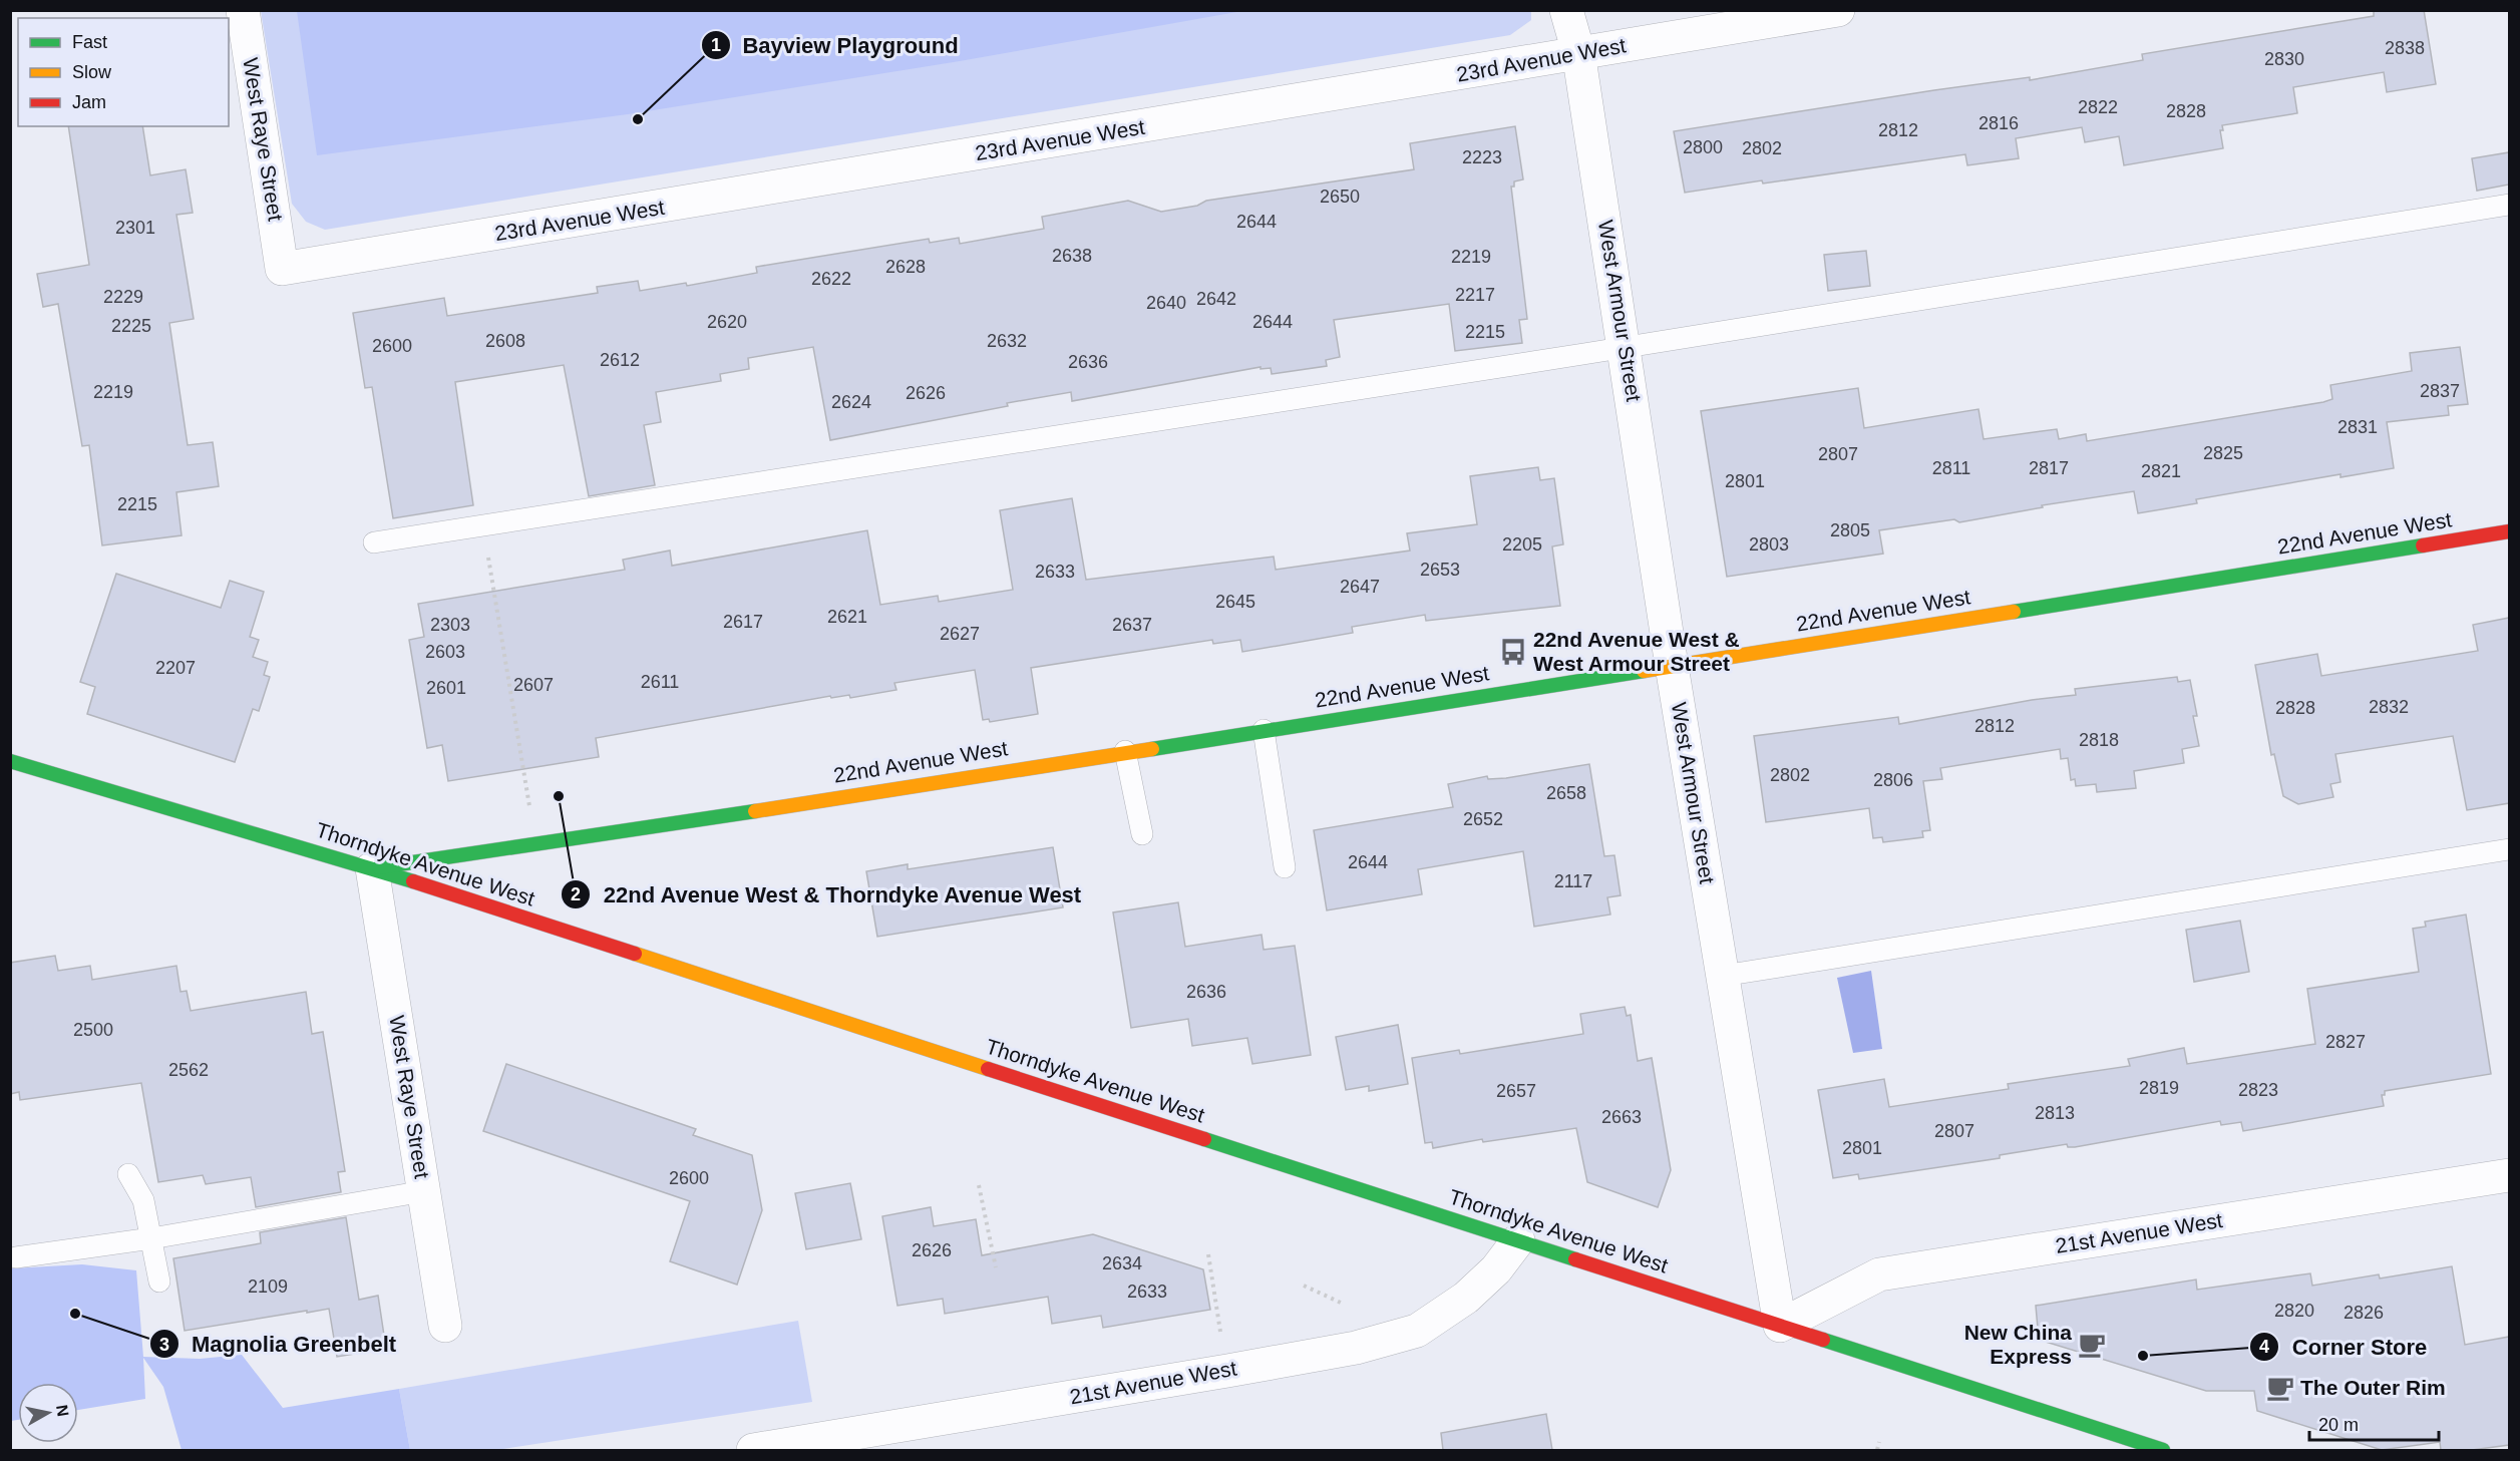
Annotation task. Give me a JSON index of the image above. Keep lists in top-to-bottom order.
{
  "streets": {
    "main road": ["22nd Avenue West", "Thorndyke Avenue West"],
    "street": [
      "23rd Avenue West",
      "West Raye Street",
      "West Armour Street",
      "21st Avenue West"
    ]
  },
  "crossings": [
    ["23rd Avenue West", "West Raye Street"],
    ["23rd Avenue West", "West Armour Street"],
    ["West Raye Street", "22nd Avenue West"],
    ["West Raye Street", "Thorndyke Avenue West"],
    ["West Armour Street", "22nd Avenue West"],
    ["West Armour Street", "Thorndyke Avenue West"],
    ["West Armour Street", "21st Avenue West"],
    ["22nd Avenue West", "Thorndyke Avenue West"],
    ["Thorndyke Avenue West", "21st Avenue West"]
  ],
  "places": {
    "other": [
      "Bayview Playground",
      "22nd Avenue West & Thorndyke Avenue West",
      "Magnolia Greenbelt",
      "Corner Store"
    ],
    "bus stop": ["22nd Avenue West & West Armour Street"],
    "cafe": ["New China Express", "The Outer Rim"]
  },
  "house_numbers": [
    "2838",
    "2830",
    "2822",
    "2828",
    "2816",
    "2812",
    "2800",
    "2802",
    "2223",
    "2650",
    "2644",
    "2301",
    "2638",
    "2219",
    "2628",
    "2622",
    "2217",
    "2229",
    "2642",
    "2640",
    "2620",
    "2644",
    "2225",
    "2215",
    "2608",
    "2632",
    "2600",
    "2612",
    "2636",
    "2837",
    "2219",
    "2626",
    "2624",
    "2831",
    "2825",
    "2807",
    "2811",
    "2817",
    "2821",
    "2801",
    "2215",
    "2805",
    "2205",
    "2803",
    "2653",
    "2633",
    "2647",
    "2645",
    "2621",
    "2617",
    "2303",
    "2637",
    "2627",
    "2603",
    "2207",
    "2611",
    "2607",
    "2601",
    "2832",
    "2828",
    "2812",
    "2818",
    "2802",
    "2806",
    "2658",
    "2652",
    "2644",
    "2117",
    "2636",
    "2500",
    "2827",
    "2562",
    "2819",
    "2823",
    "2657",
    "2813",
    "2663",
    "2807",
    "2801",
    "2600",
    "2626",
    "2634",
    "2109",
    "2633",
    "2820",
    "2826"
  ],
  "legend": ["Fast", "Slow", "Jam"],
  "scale_bar": "20 m",
  "north": "right"
}
